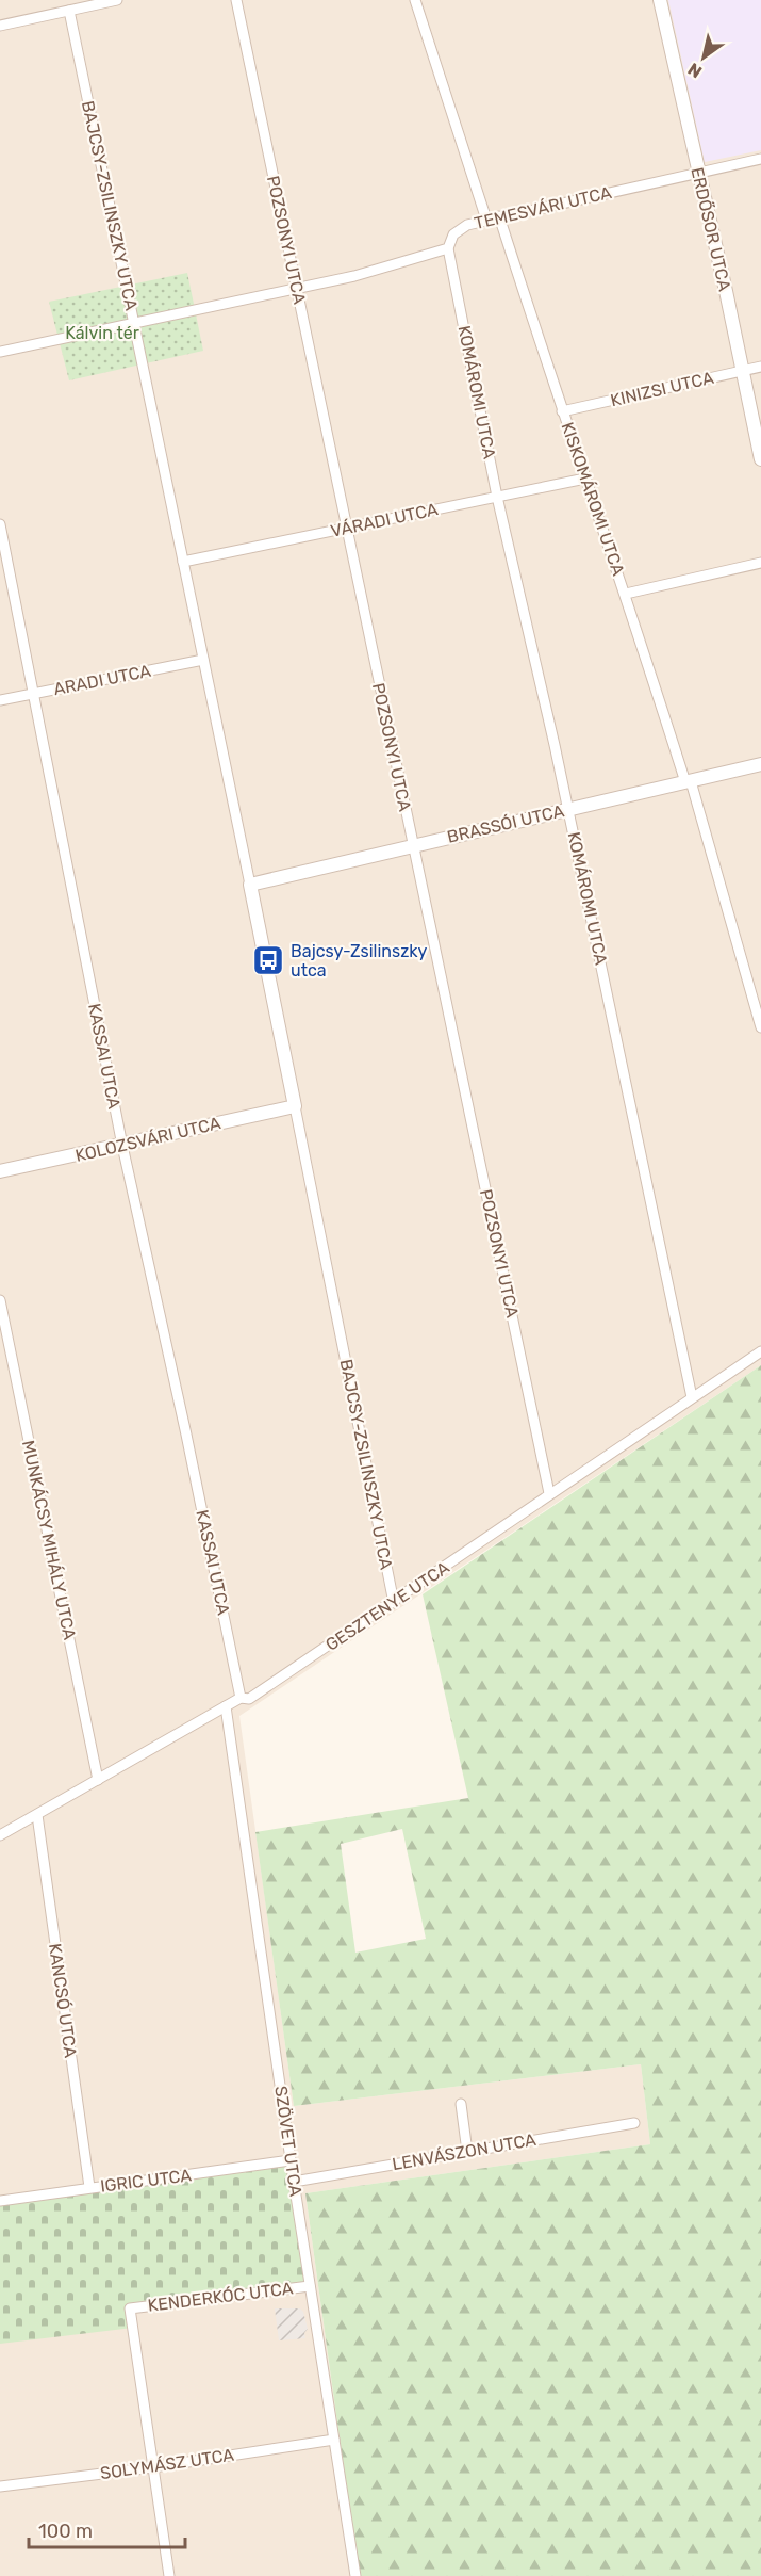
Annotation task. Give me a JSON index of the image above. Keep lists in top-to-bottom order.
{
  "streets": {
    "street": [
      "BAJCSY-ZSILINSZKY UTCA",
      "TEMESVÁRI UTCA",
      "ERDŐSOR UTCA",
      "POZSONYI UTCA",
      "KINIZSI UTCA",
      "KOMÁROMI UTCA",
      "KISKOMÁROMI UTCA",
      "VÁRADI UTCA",
      "ARADI UTCA",
      "BRASSÓI UTCA",
      "KASSAI UTCA",
      "KOLOZSVÁRI UTCA",
      "MUNKÁCSY MIHÁLY UTCA",
      "GESZTENYE UTCA",
      "KANCSÓ UTCA",
      "SZÖVET UTCA",
      "LENVÁSZON UTCA",
      "IGRIC UTCA",
      "KENDERKÓC UTCA",
      "SOLYMÁSZ UTCA"
    ]
  },
  "crossings": [
    ["BAJCSY-ZSILINSZKY UTCA", "VÁRADI UTCA"],
    ["BAJCSY-ZSILINSZKY UTCA", "ARADI UTCA"],
    ["BAJCSY-ZSILINSZKY UTCA", "BRASSÓI UTCA"],
    ["BAJCSY-ZSILINSZKY UTCA", "KOLOZSVÁRI UTCA"],
    ["BAJCSY-ZSILINSZKY UTCA", "GESZTENYE UTCA"],
    ["TEMESVÁRI UTCA", "ERDŐSOR UTCA"],
    ["TEMESVÁRI UTCA", "KOMÁROMI UTCA"],
    ["TEMESVÁRI UTCA", "KISKOMÁROMI UTCA"],
    ["ERDŐSOR UTCA", "KINIZSI UTCA"],
    ["POZSONYI UTCA", "VÁRADI UTCA"],
    ["POZSONYI UTCA", "BRASSÓI UTCA"],
    ["POZSONYI UTCA", "GESZTENYE UTCA"],
    ["KINIZSI UTCA", "KISKOMÁROMI UTCA"],
    ["KOMÁROMI UTCA", "VÁRADI UTCA"],
    ["KOMÁROMI UTCA", "BRASSÓI UTCA"],
    ["KOMÁROMI UTCA", "GESZTENYE UTCA"],
    ["KISKOMÁROMI UTCA", "VÁRADI UTCA"],
    ["KISKOMÁROMI UTCA", "BRASSÓI UTCA"],
    ["ARADI UTCA", "KASSAI UTCA"],
    ["KASSAI UTCA", "KOLOZSVÁRI UTCA"],
    ["KASSAI UTCA", "GESZTENYE UTCA"],
    ["MUNKÁCSY MIHÁLY UTCA", "GESZTENYE UTCA"],
    ["GESZTENYE UTCA", "KANCSÓ UTCA"],
    ["GESZTENYE UTCA", "SZÖVET UTCA"],
    ["KANCSÓ UTCA", "IGRIC UTCA"],
    ["SZÖVET UTCA", "LENVÁSZON UTCA"],
    ["SZÖVET UTCA", "IGRIC UTCA"],
    ["SZÖVET UTCA", "KENDERKÓC UTCA"],
    ["SZÖVET UTCA", "SOLYMÁSZ UTCA"],
    ["KENDERKÓC UTCA", "SOLYMÁSZ UTCA"]
  ],
  "parks": ["Kálvin tér"],
  "places": {
    "bus stop": ["Bajcsy-Zsilinszky utca"]
  },
  "scale_bar": "100 m",
  "north": "bottom left"
}
